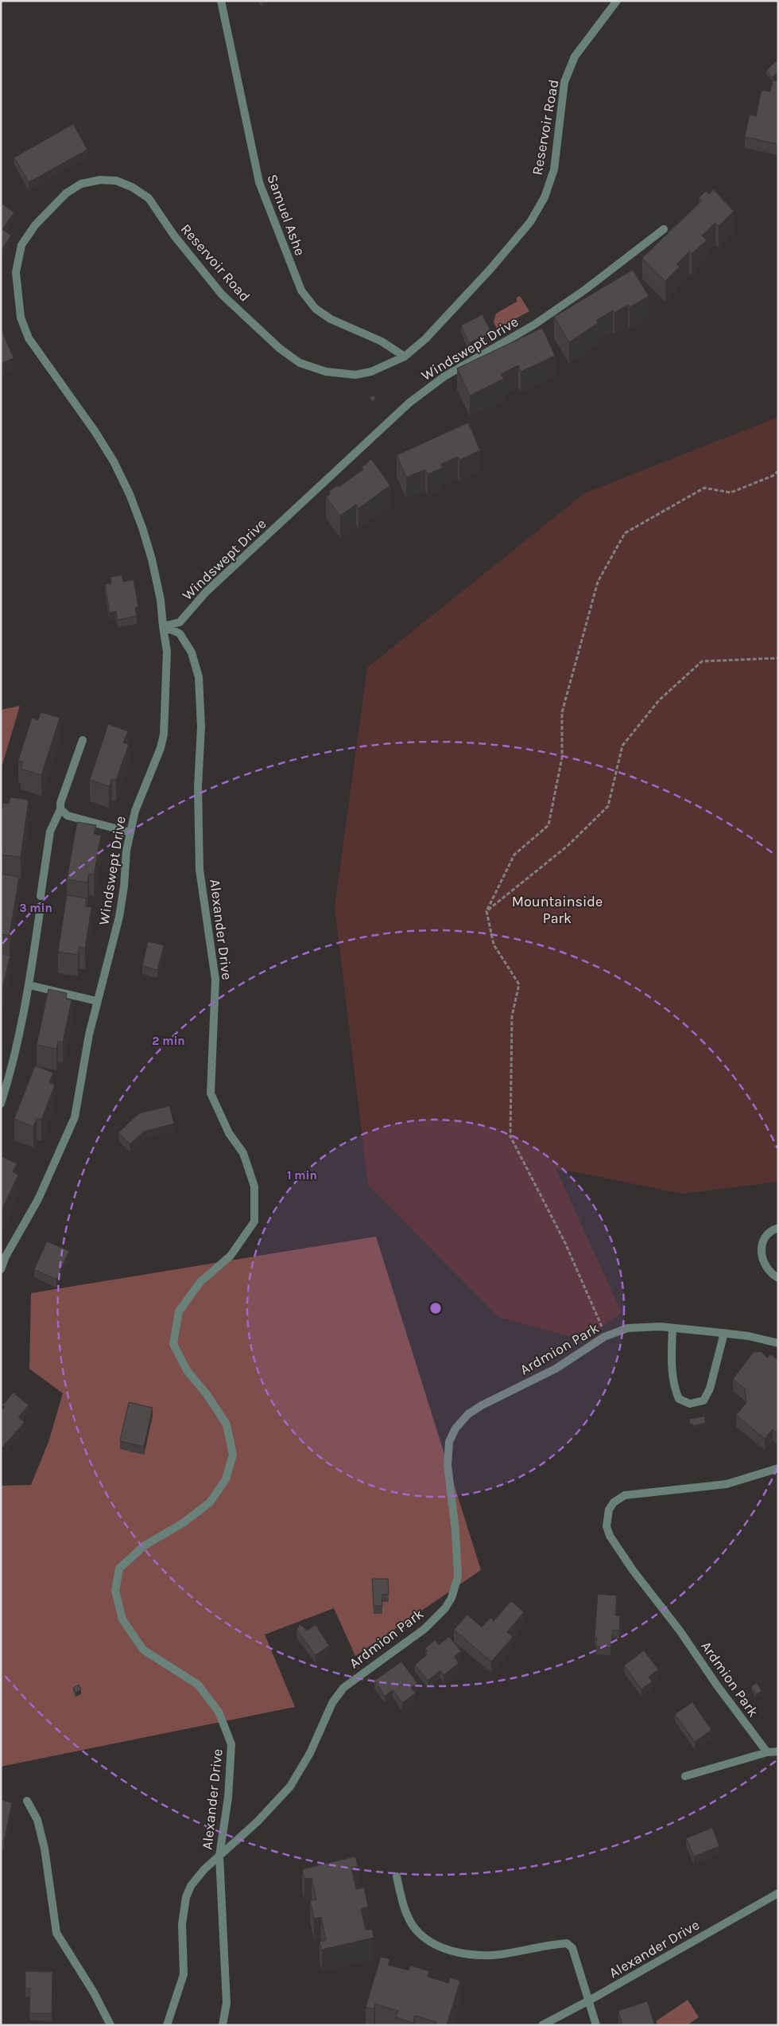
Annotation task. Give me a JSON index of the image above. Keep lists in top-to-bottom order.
{
  "streets": {
    "street": [
      "Reservoir Road",
      "Samuel Ashe",
      "Windswept Drive",
      "Alexander Drive",
      "Ardmion Park"
    ]
  },
  "crossings": [
    ["Reservoir Road", "Samuel Ashe"],
    ["Reservoir Road", "Windswept Drive"],
    ["Reservoir Road", "Alexander Drive"],
    ["Windswept Drive", "Alexander Drive"],
    ["Alexander Drive", "Ardmion Park"]
  ],
  "parks": ["Mountainside Park"],
  "rings": ["3 min", "2 min", "1 min"]
}
